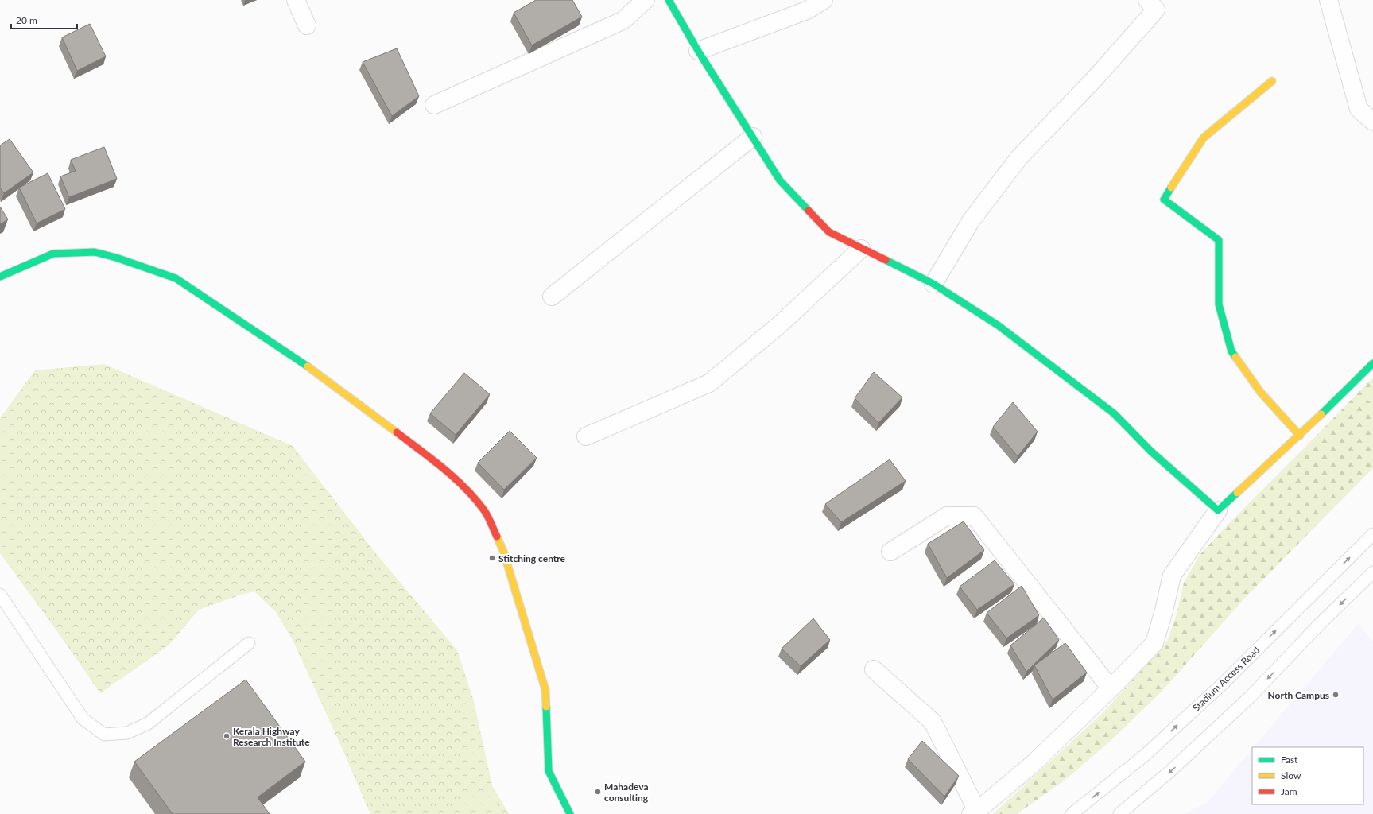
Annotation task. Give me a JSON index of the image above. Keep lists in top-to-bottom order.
{
  "streets": {
    "lane": ["Stadium Access Road"]
  },
  "places": [
    "Stitching centre",
    "North Campus",
    "Kerala Highway Research Institute",
    "Mahadeva consulting"
  ],
  "legend": ["Fast", "Slow", "Jam"],
  "scale_bar": "20 m"
}
